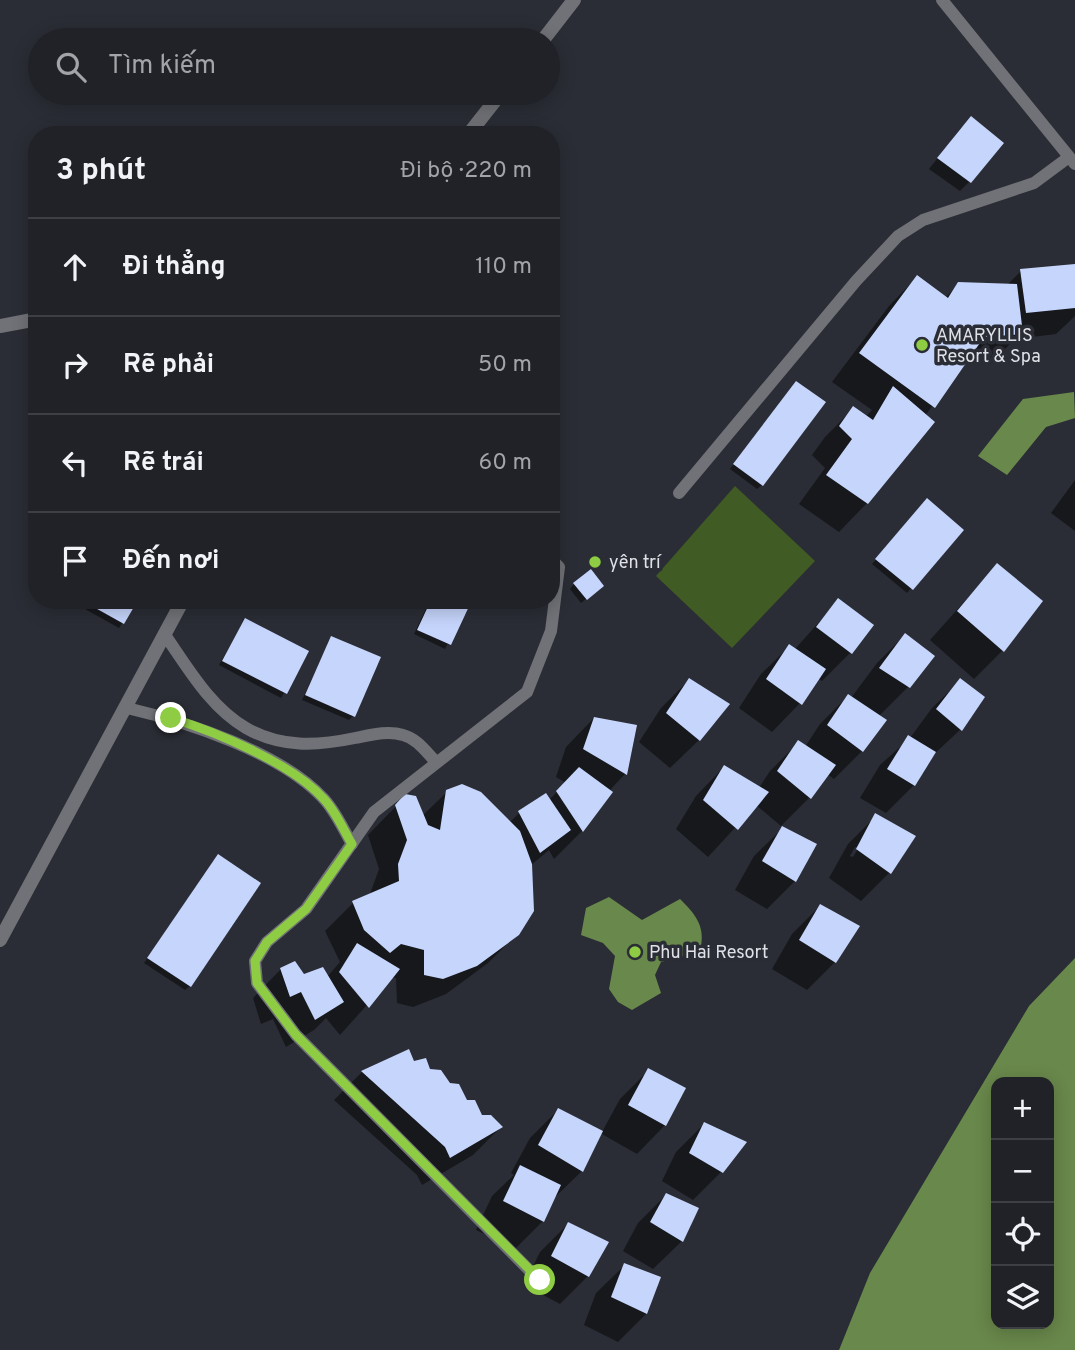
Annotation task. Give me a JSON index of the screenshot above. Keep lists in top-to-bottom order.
{
  "places": ["AMARYLLIS Resort & Spa", "yên trí", "Phu Hai Resort"],
  "page": {
    "search": "Tìm kiếm",
    "heading": ["3 phút", "Đi bộ · 220 m"],
    "list": [
      ["Đi thẳng", "110 m"],
      ["Rẽ phải", "50 m"],
      ["Rẽ trái", "60 m"],
      "Đến nơi"
    ],
    "map_buttons": ["+", "−"]
  }
}
